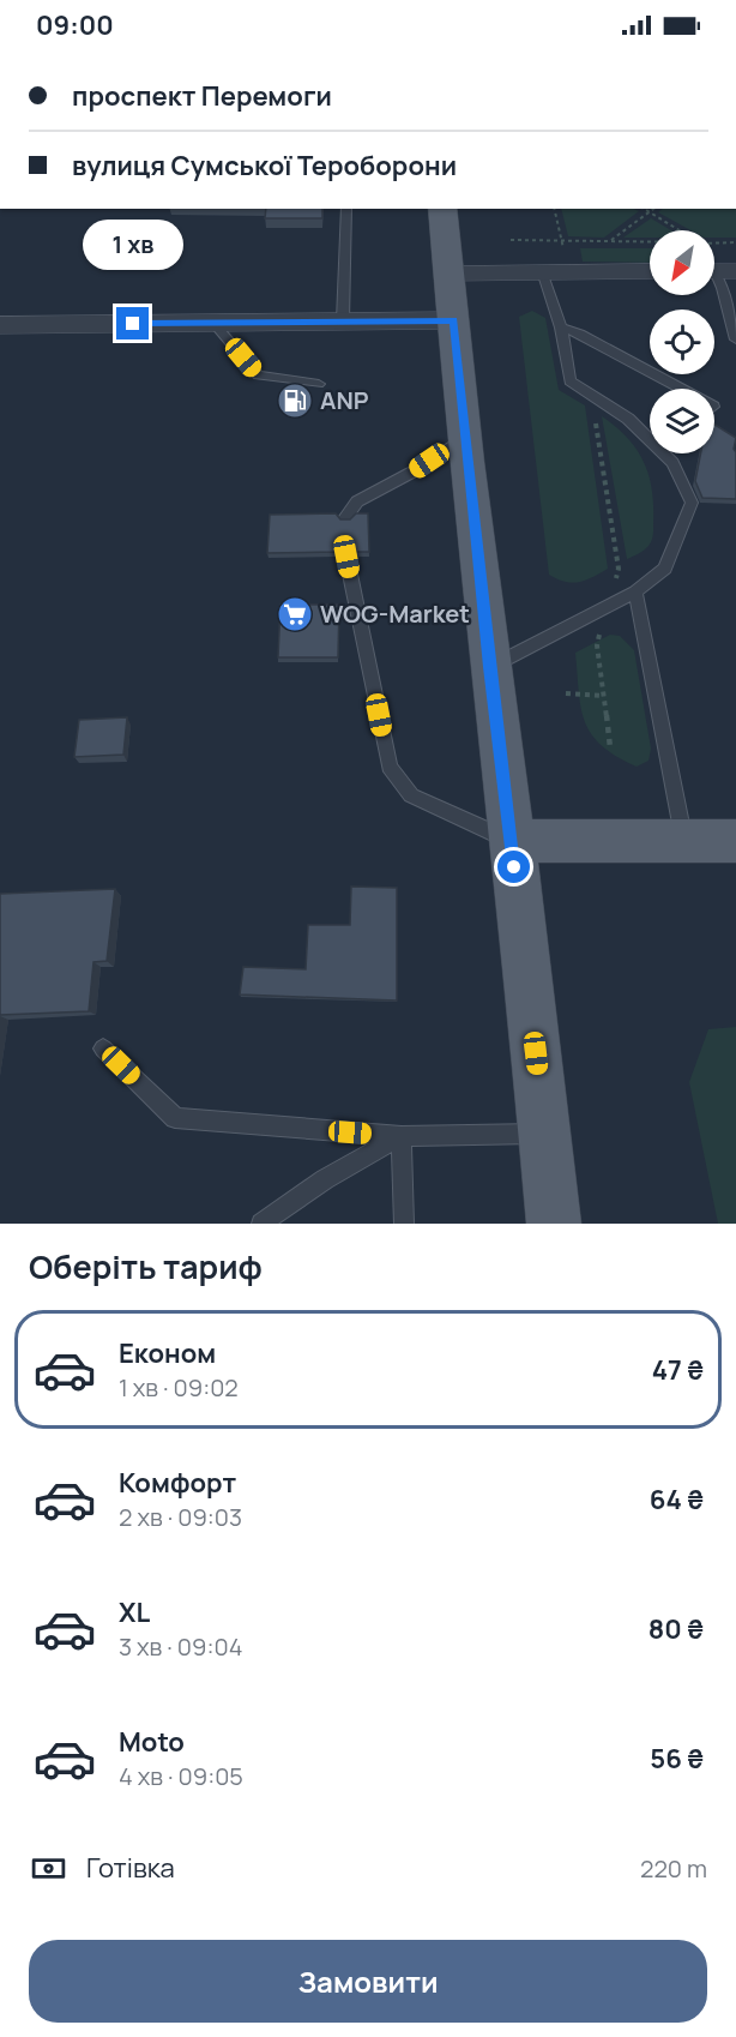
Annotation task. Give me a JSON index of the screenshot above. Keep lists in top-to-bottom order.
{
  "places": {
    "fuel station": ["ANP"],
    "supermarket": ["WOG-Market"]
  },
  "north": "bottom left",
  "page": {
    "status": "09:00",
    "banner": ["проспект Перемоги", "вулиця Сумської Тероборони"],
    "bubble": "1 хв",
    "heading": "Оберіть тариф",
    "list": [
      {
        "name": "Економ",
        "note": "1 хв · 09:02",
        "value": "47 ₴"
      },
      {
        "name": "Комфорт",
        "note": "2 хв · 09:03",
        "value": "64 ₴"
      },
      {
        "name": "XL",
        "note": "3 хв · 09:04",
        "value": "80 ₴"
      },
      {
        "name": "Moto",
        "note": "4 хв · 09:05",
        "value": "56 ₴"
      }
    ],
    "pay": ["Готівка", "220 m"],
    "buttons": "Замовити"
  }
}
